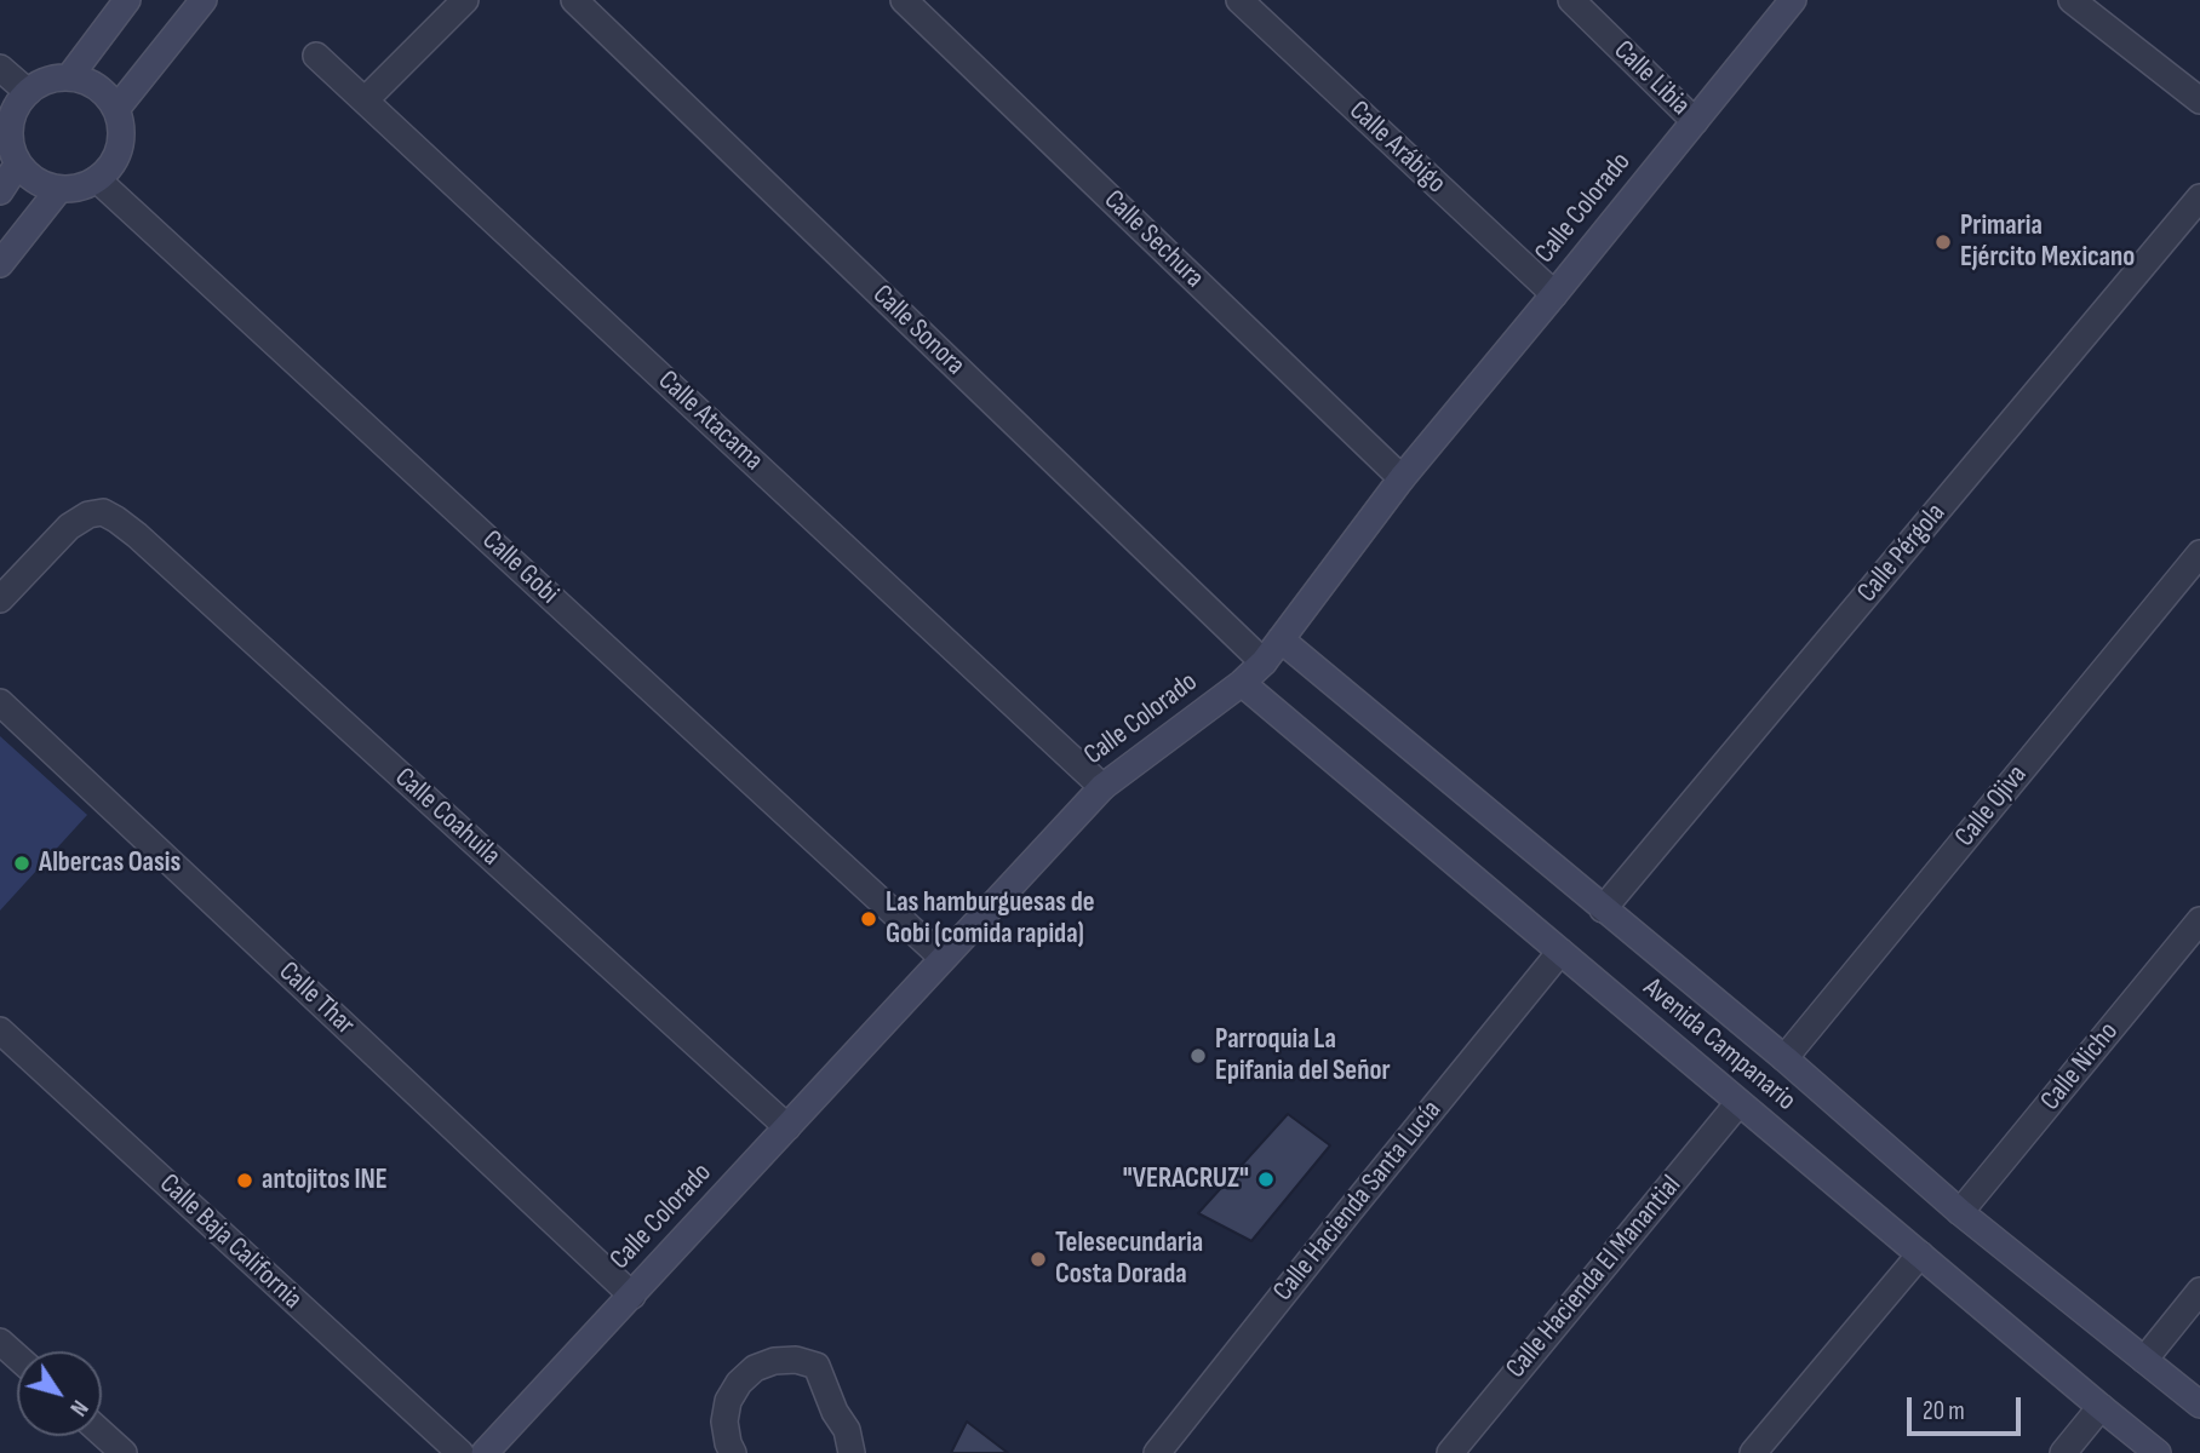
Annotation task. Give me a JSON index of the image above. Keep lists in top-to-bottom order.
{
  "streets": {
    "street": [
      "Calle Libia",
      "Calle Arábigo",
      "Calle Colorado",
      "Calle Sechura",
      "Calle Sonora",
      "Calle Atacama",
      "Calle Pérgola",
      "Calle Gobi",
      "Calle Ojiva",
      "Calle Coahuila",
      "Calle Thar",
      "Avenida Campanario",
      "Calle Nicho",
      "Calle Hacienda Santa Lucía",
      "Calle Baja California",
      "Calle Hacienda El Manantial"
    ]
  },
  "crossings": [
    ["Calle Libia", "Calle Colorado"],
    ["Calle Arábigo", "Calle Colorado"],
    ["Calle Colorado", "Calle Sechura"],
    ["Calle Colorado", "Calle Sonora"],
    ["Calle Colorado", "Calle Atacama"],
    ["Calle Colorado", "Calle Gobi"],
    ["Calle Colorado", "Calle Coahuila"],
    ["Calle Colorado", "Calle Thar"],
    ["Calle Colorado", "Avenida Campanario"],
    ["Calle Pérgola", "Avenida Campanario"],
    ["Calle Ojiva", "Avenida Campanario"],
    ["Avenida Campanario", "Calle Nicho"],
    ["Avenida Campanario", "Calle Hacienda Santa Lucía"],
    ["Avenida Campanario", "Calle Hacienda El Manantial"]
  ],
  "places": [
    "Primaria Ejército Mexicano",
    "Albercas Oasis",
    "Las hamburguesas de Gobi (comida rapida)",
    "Parroquia La Epifania del Señor",
    "\"VERACRUZ\"",
    "antojitos INE",
    "Telesecundaria Costa Dorada"
  ],
  "scale_bar": "20 m",
  "north": "bottom right"
}
